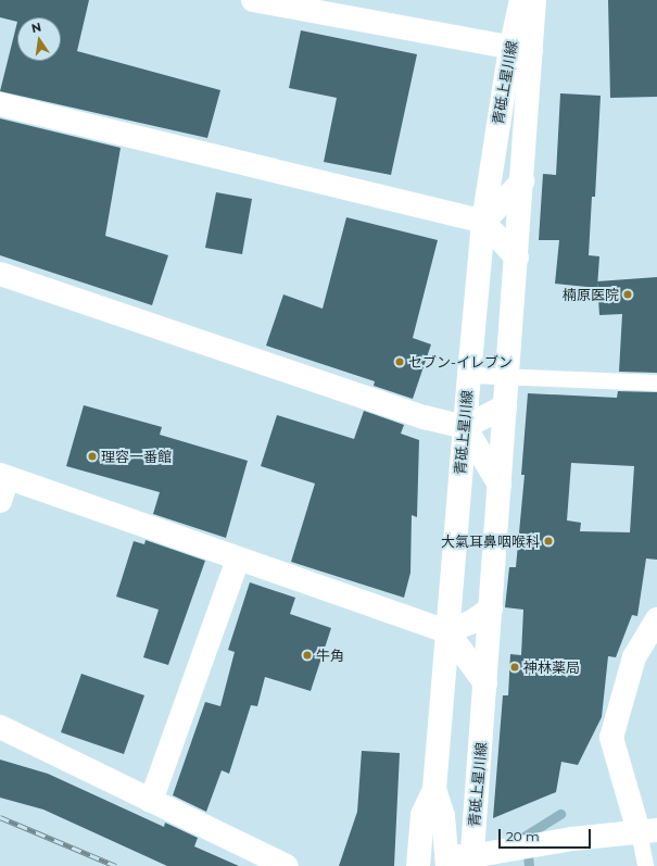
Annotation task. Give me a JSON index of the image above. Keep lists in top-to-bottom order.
{
  "streets": {
    "street": ["青砥上星川線"]
  },
  "places": [
    "楠原医院",
    "セブン-イレブン",
    "理容一番館",
    "大氣耳鼻咽喉科",
    "牛角",
    "神林薬局"
  ],
  "scale_bar": "20 m",
  "north": "top"
}
